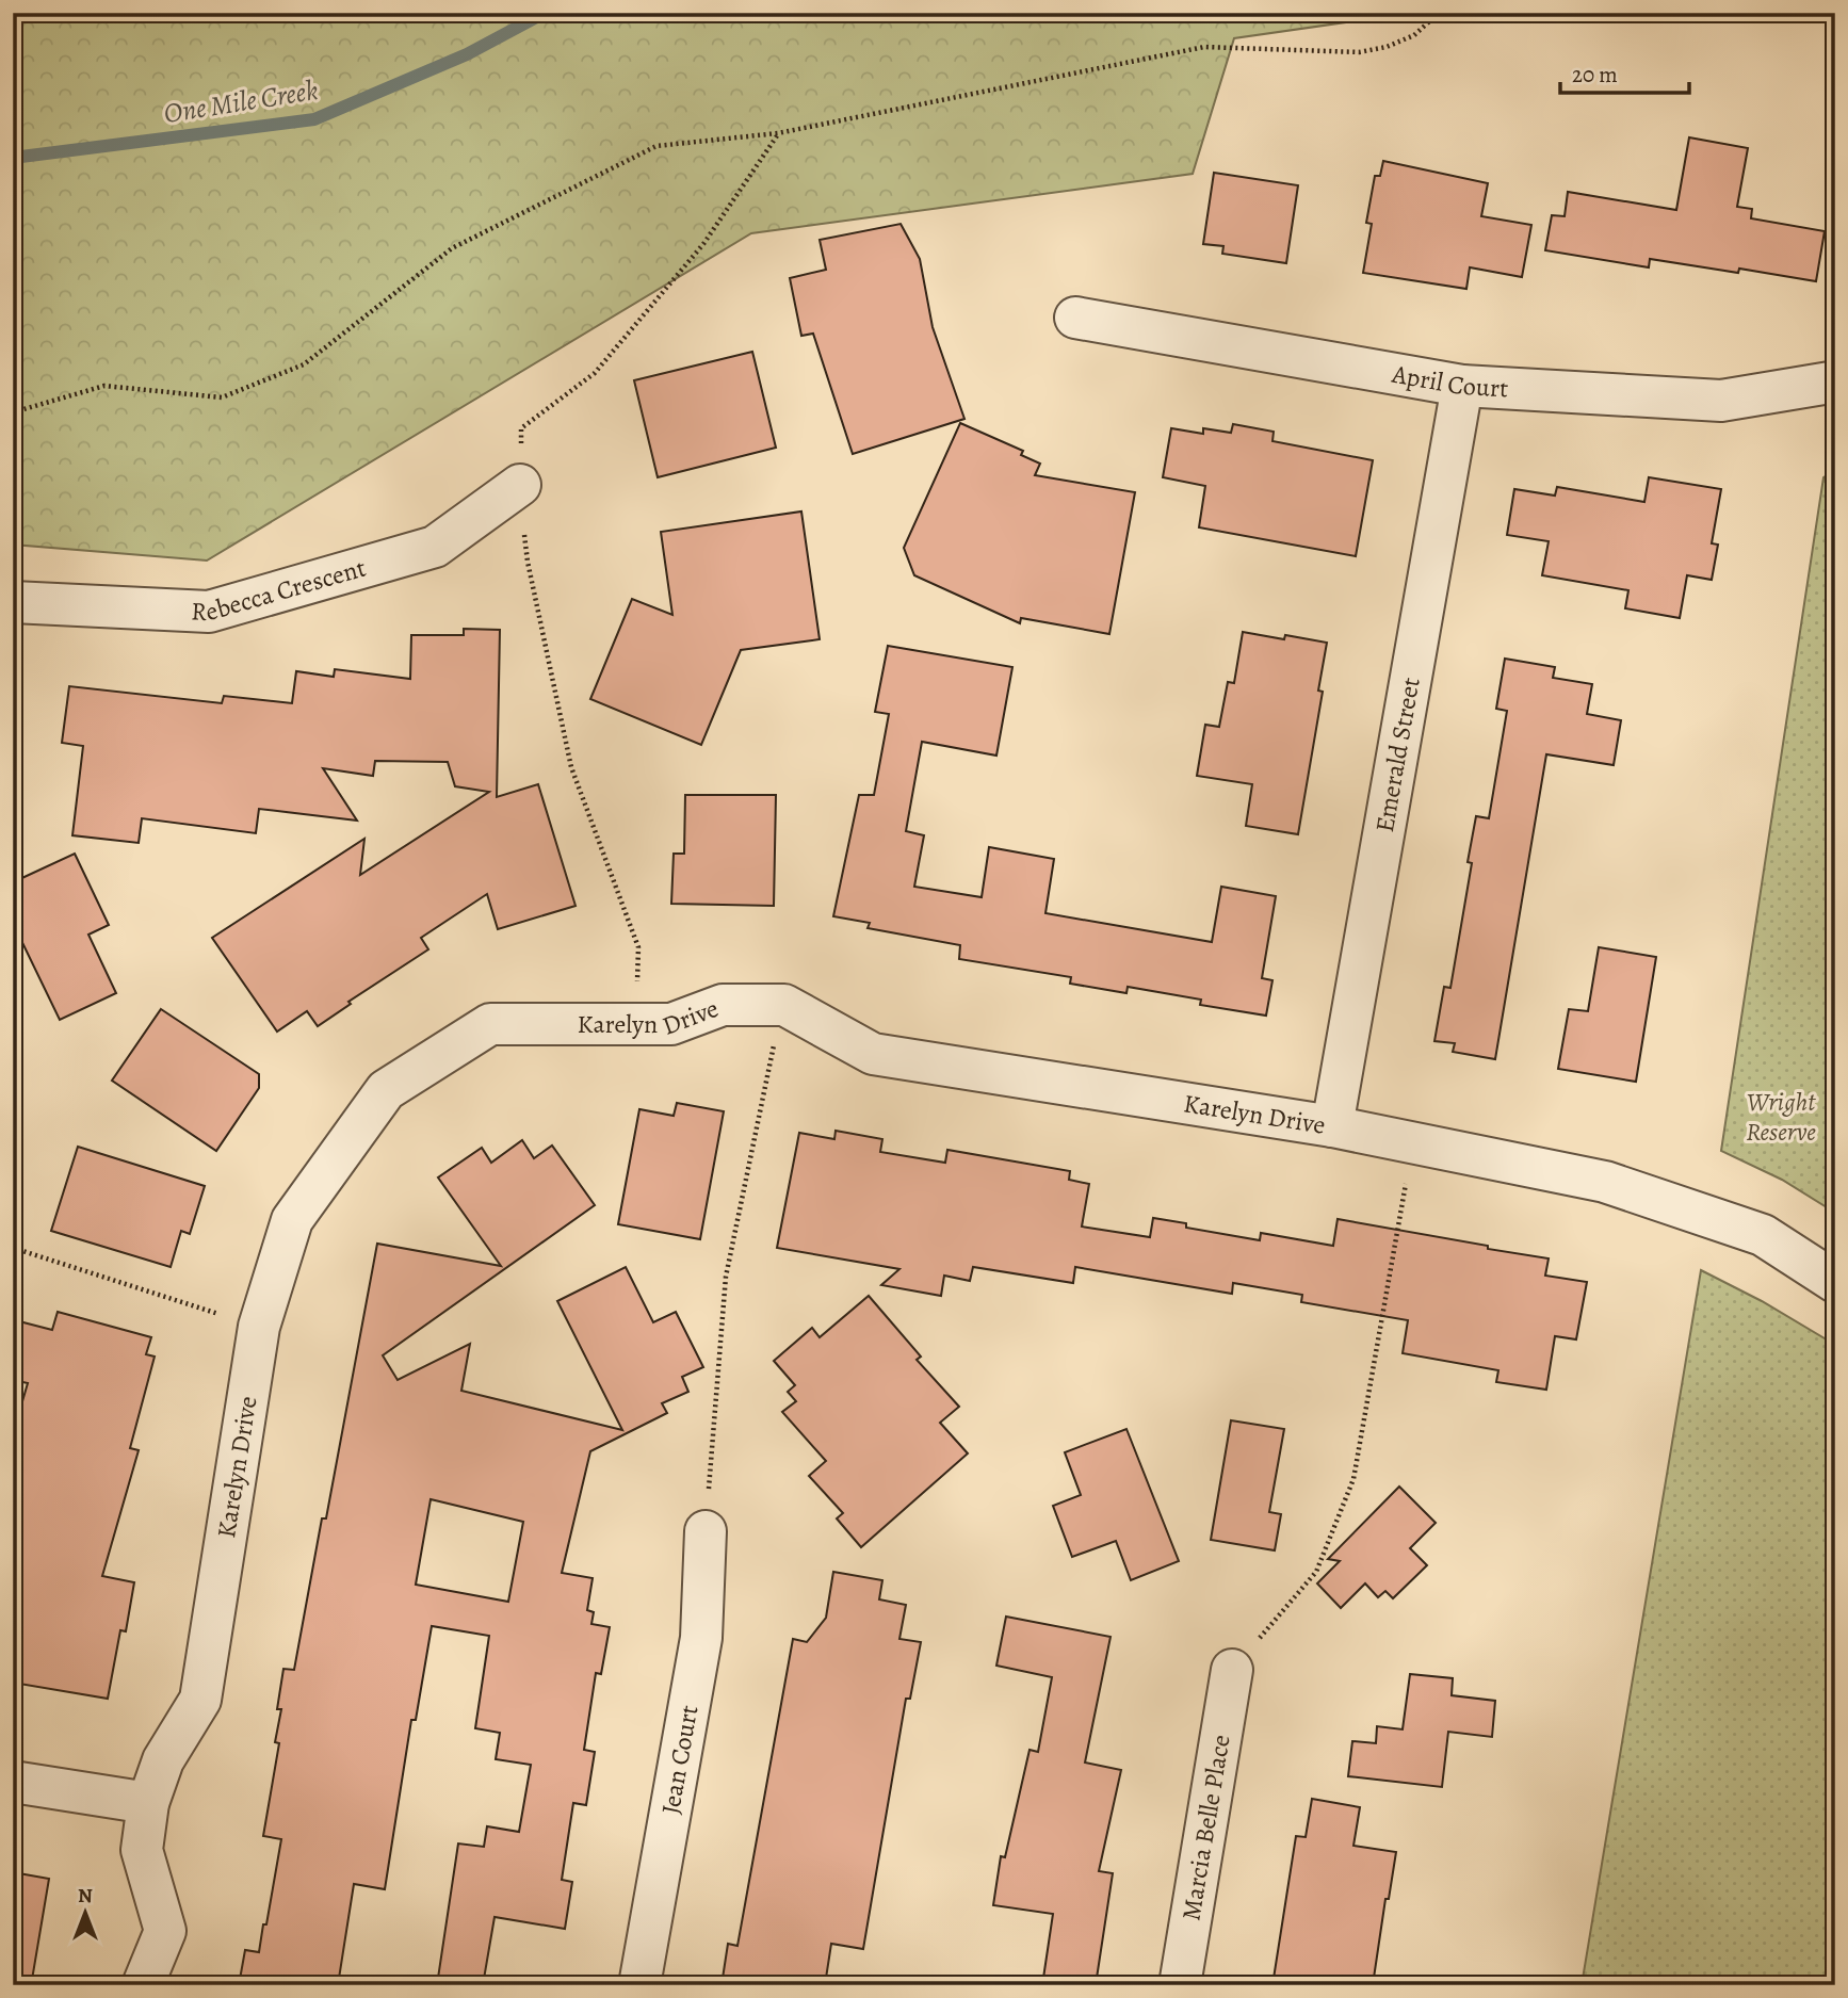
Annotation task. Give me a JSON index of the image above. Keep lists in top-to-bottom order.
{
  "streets": {
    "street": [
      "April Court",
      "Rebecca Crescent",
      "Emerald Street",
      "Karelyn Drive",
      "Jean Court",
      "Marcia Belle Place"
    ]
  },
  "crossings": [
    ["April Court", "Emerald Street"],
    ["Emerald Street", "Karelyn Drive"]
  ],
  "water": ["One Mile Creek"],
  "parks": ["Wright Reserve"],
  "scale_bar": "20 m",
  "north": "top"
}
